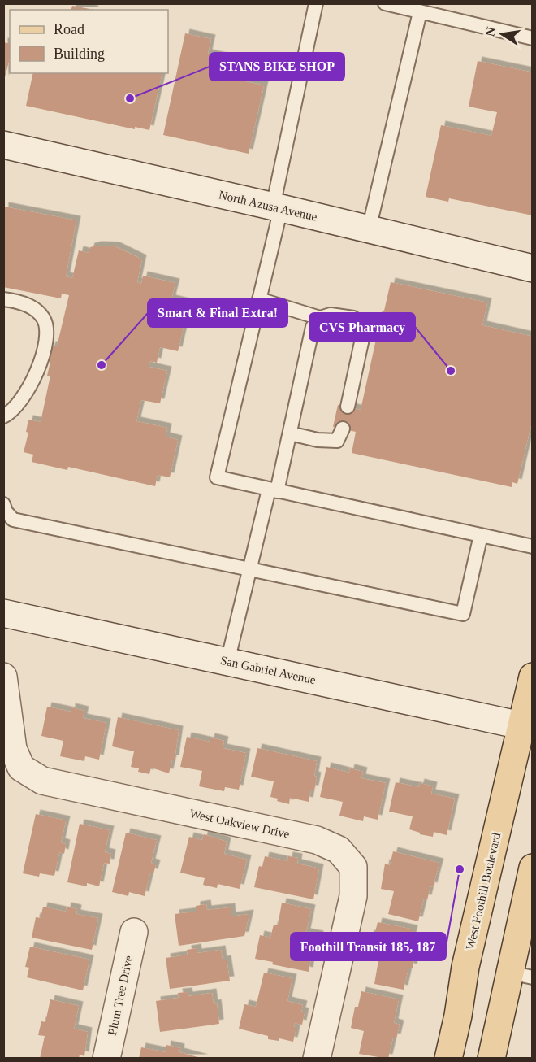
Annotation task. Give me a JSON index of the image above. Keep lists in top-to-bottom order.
{
  "streets": {
    "main road": [
      "North Azusa Avenue",
      "San Gabriel Avenue",
      "West Oakview Drive",
      "West Foothill Boulevard",
      "Plum Tree Drive"
    ]
  },
  "crossings": [
    ["San Gabriel Avenue", "West Foothill Boulevard"]
  ],
  "places": [
    "STANS BIKE SHOP",
    "Smart & Final Extra!",
    "CVS Pharmacy",
    "Foothill Transit 185, 187"
  ],
  "legend": ["Road", "Building"],
  "north": "left"
}
